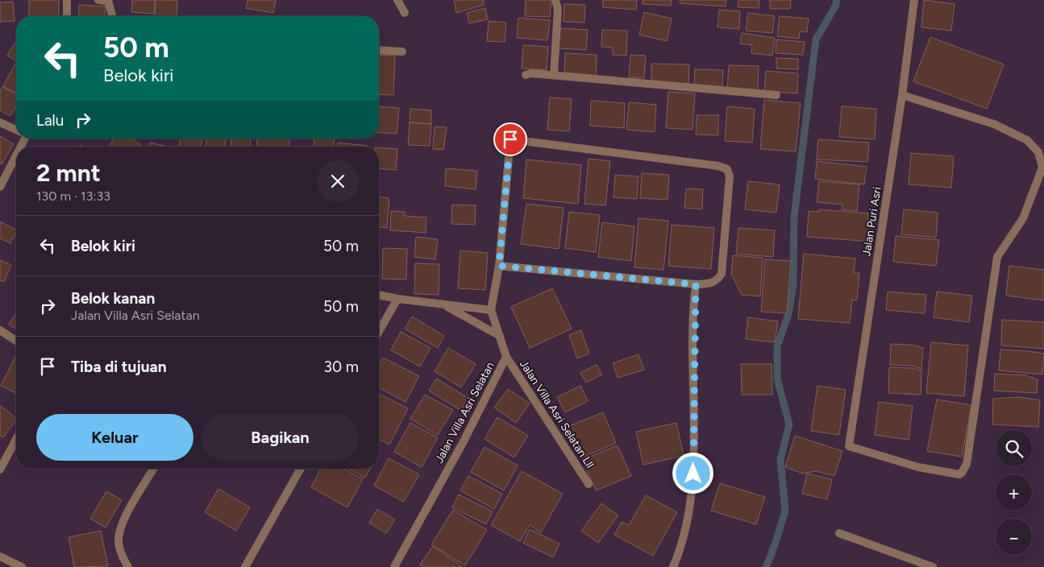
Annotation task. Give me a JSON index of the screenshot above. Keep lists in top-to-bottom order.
{
  "streets": {
    "street": ["Jalan Puri Asri", "Jalan Villa Asri Selatan", "Jalan Villa Asri Selatan Lll"]
  },
  "crossings": [
    ["Jalan Villa Asri Selatan", "Jalan Villa Asri Selatan Lll"]
  ],
  "page": {
    "turn": ["50 m", "Belok kiri"],
    "then": "Lalu",
    "heading": ["2 mnt", "130 m · 13:33"],
    "list": [
      {
        "name": "Belok kiri",
        "value": "50 m"
      },
      {
        "name": "Belok kanan",
        "note": "Jalan Villa Asri Selatan",
        "value": "50 m"
      },
      {
        "name": "Tiba di tujuan",
        "value": "30 m"
      }
    ],
    "buttons": ["Keluar", "Bagikan"],
    "map_buttons": ["+", "−"]
  }
}
